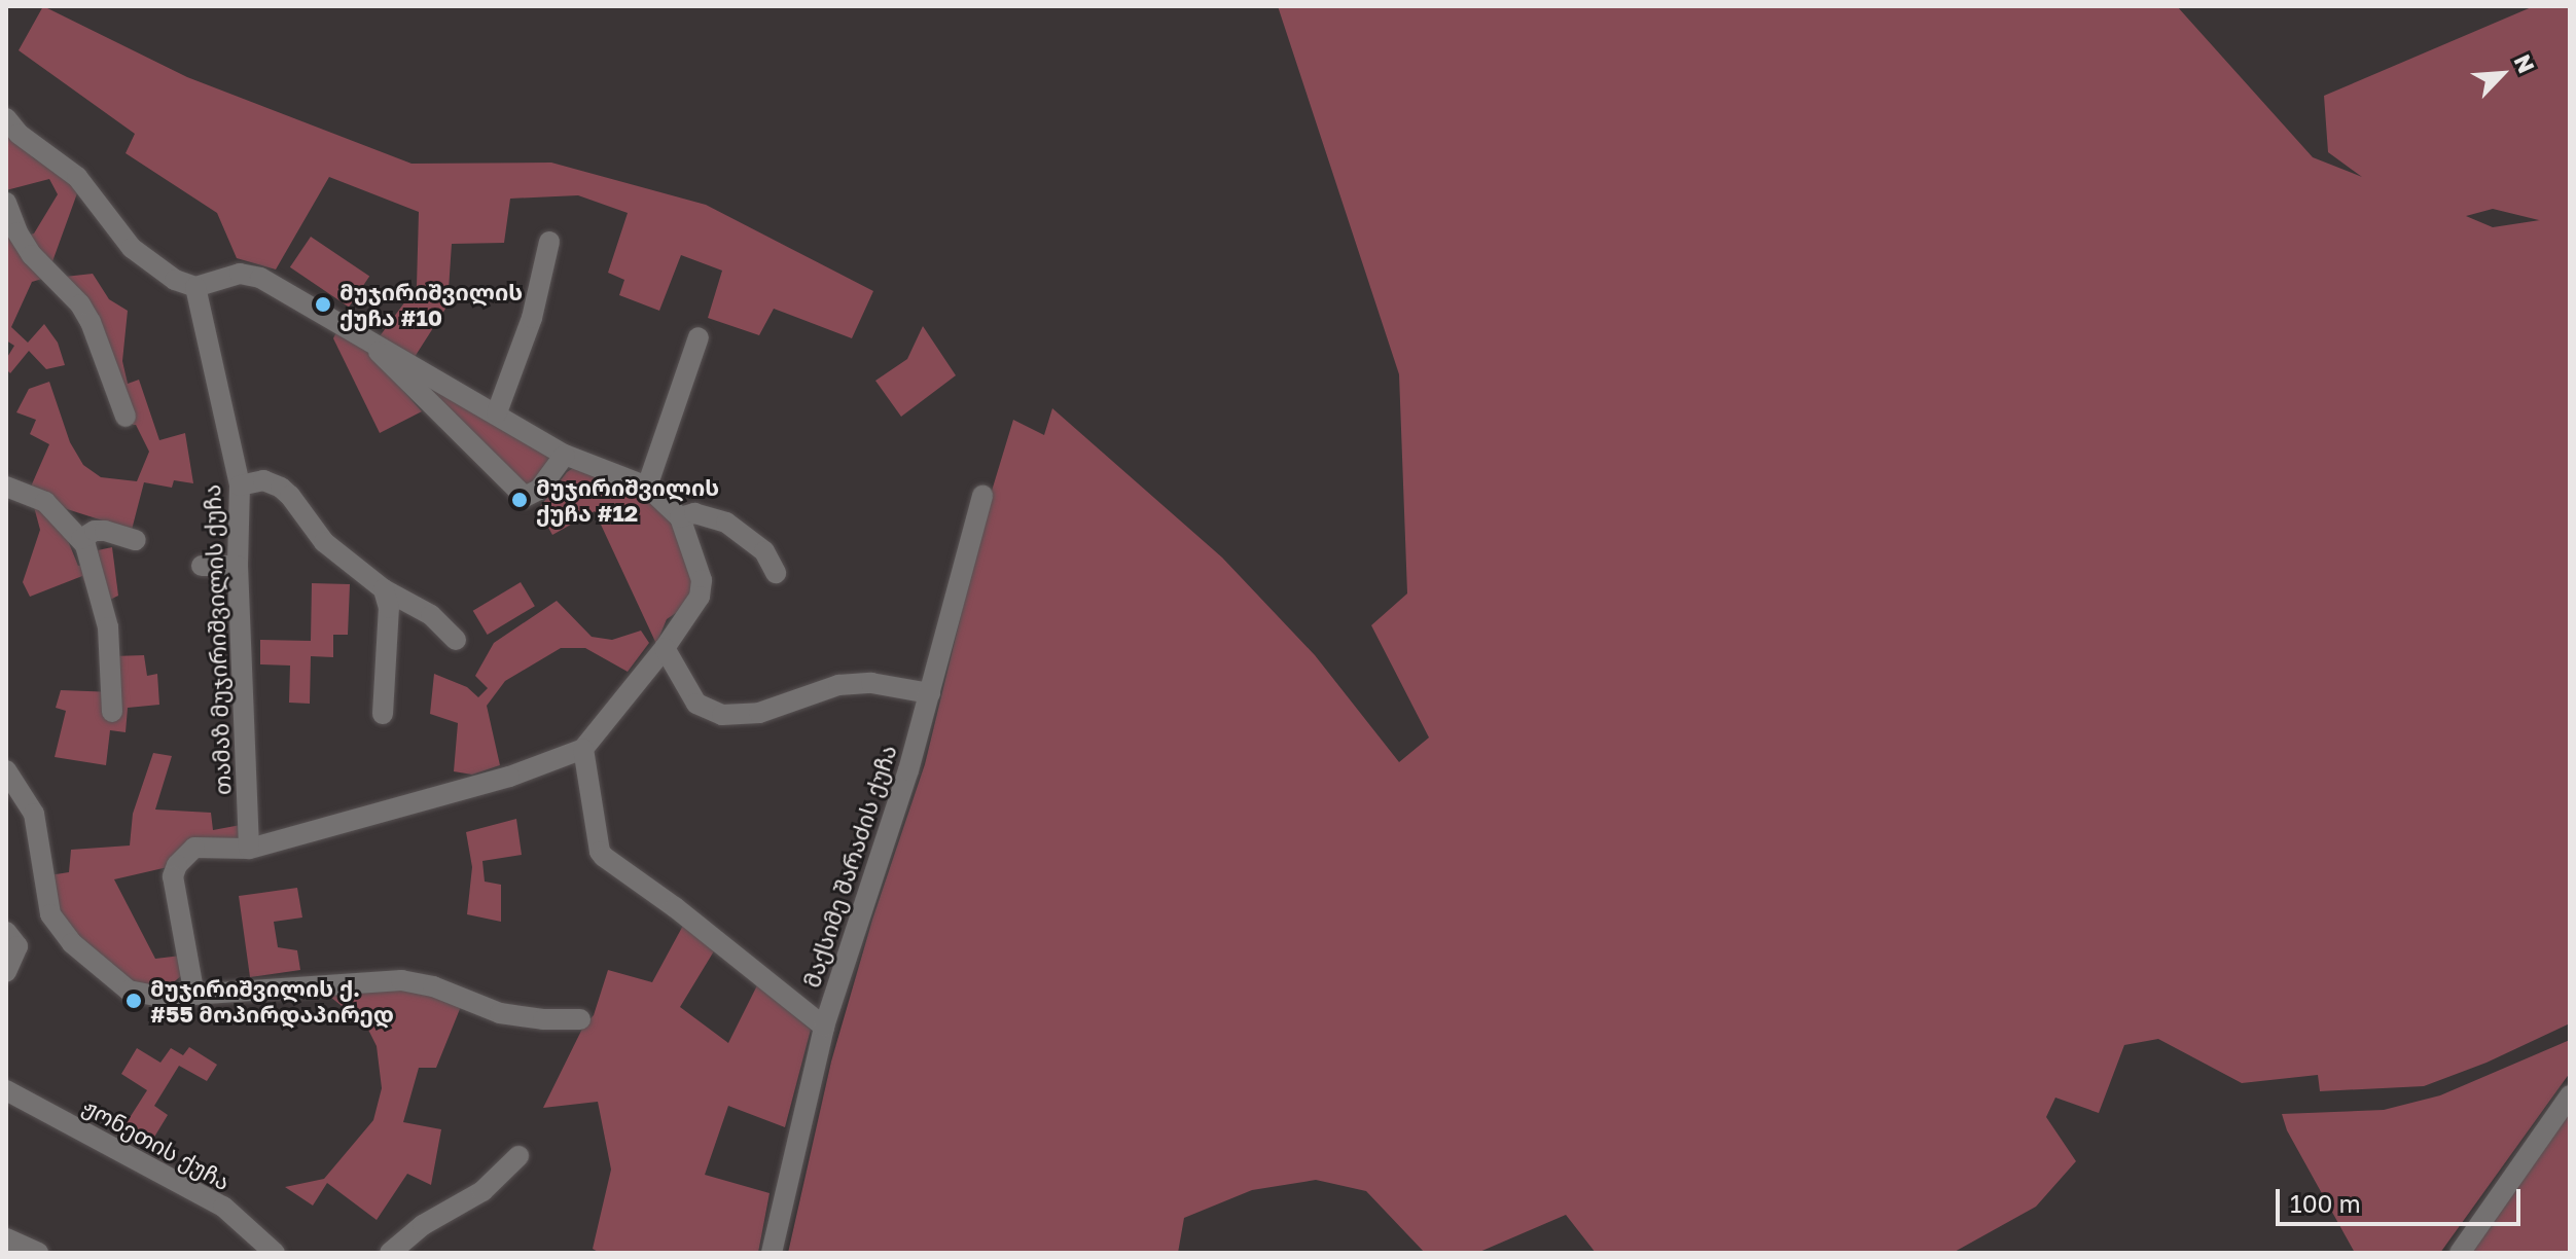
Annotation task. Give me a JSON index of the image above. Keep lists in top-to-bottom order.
{
  "streets": {
    "street": ["თამაზ მუჯირიშვილის ქუჩა", "მაქსიმე შარაძის ქუჩა", "ჟონეთის ქუჩა"]
  },
  "places": ["მუჯირიშვილის ქუჩა #10", "მუჯირიშვილის ქუჩა #12", "მუჯირიშვილის ქ. #55 მოპირდაპირედ"],
  "scale_bar": "100 m",
  "north": "top right"
}
